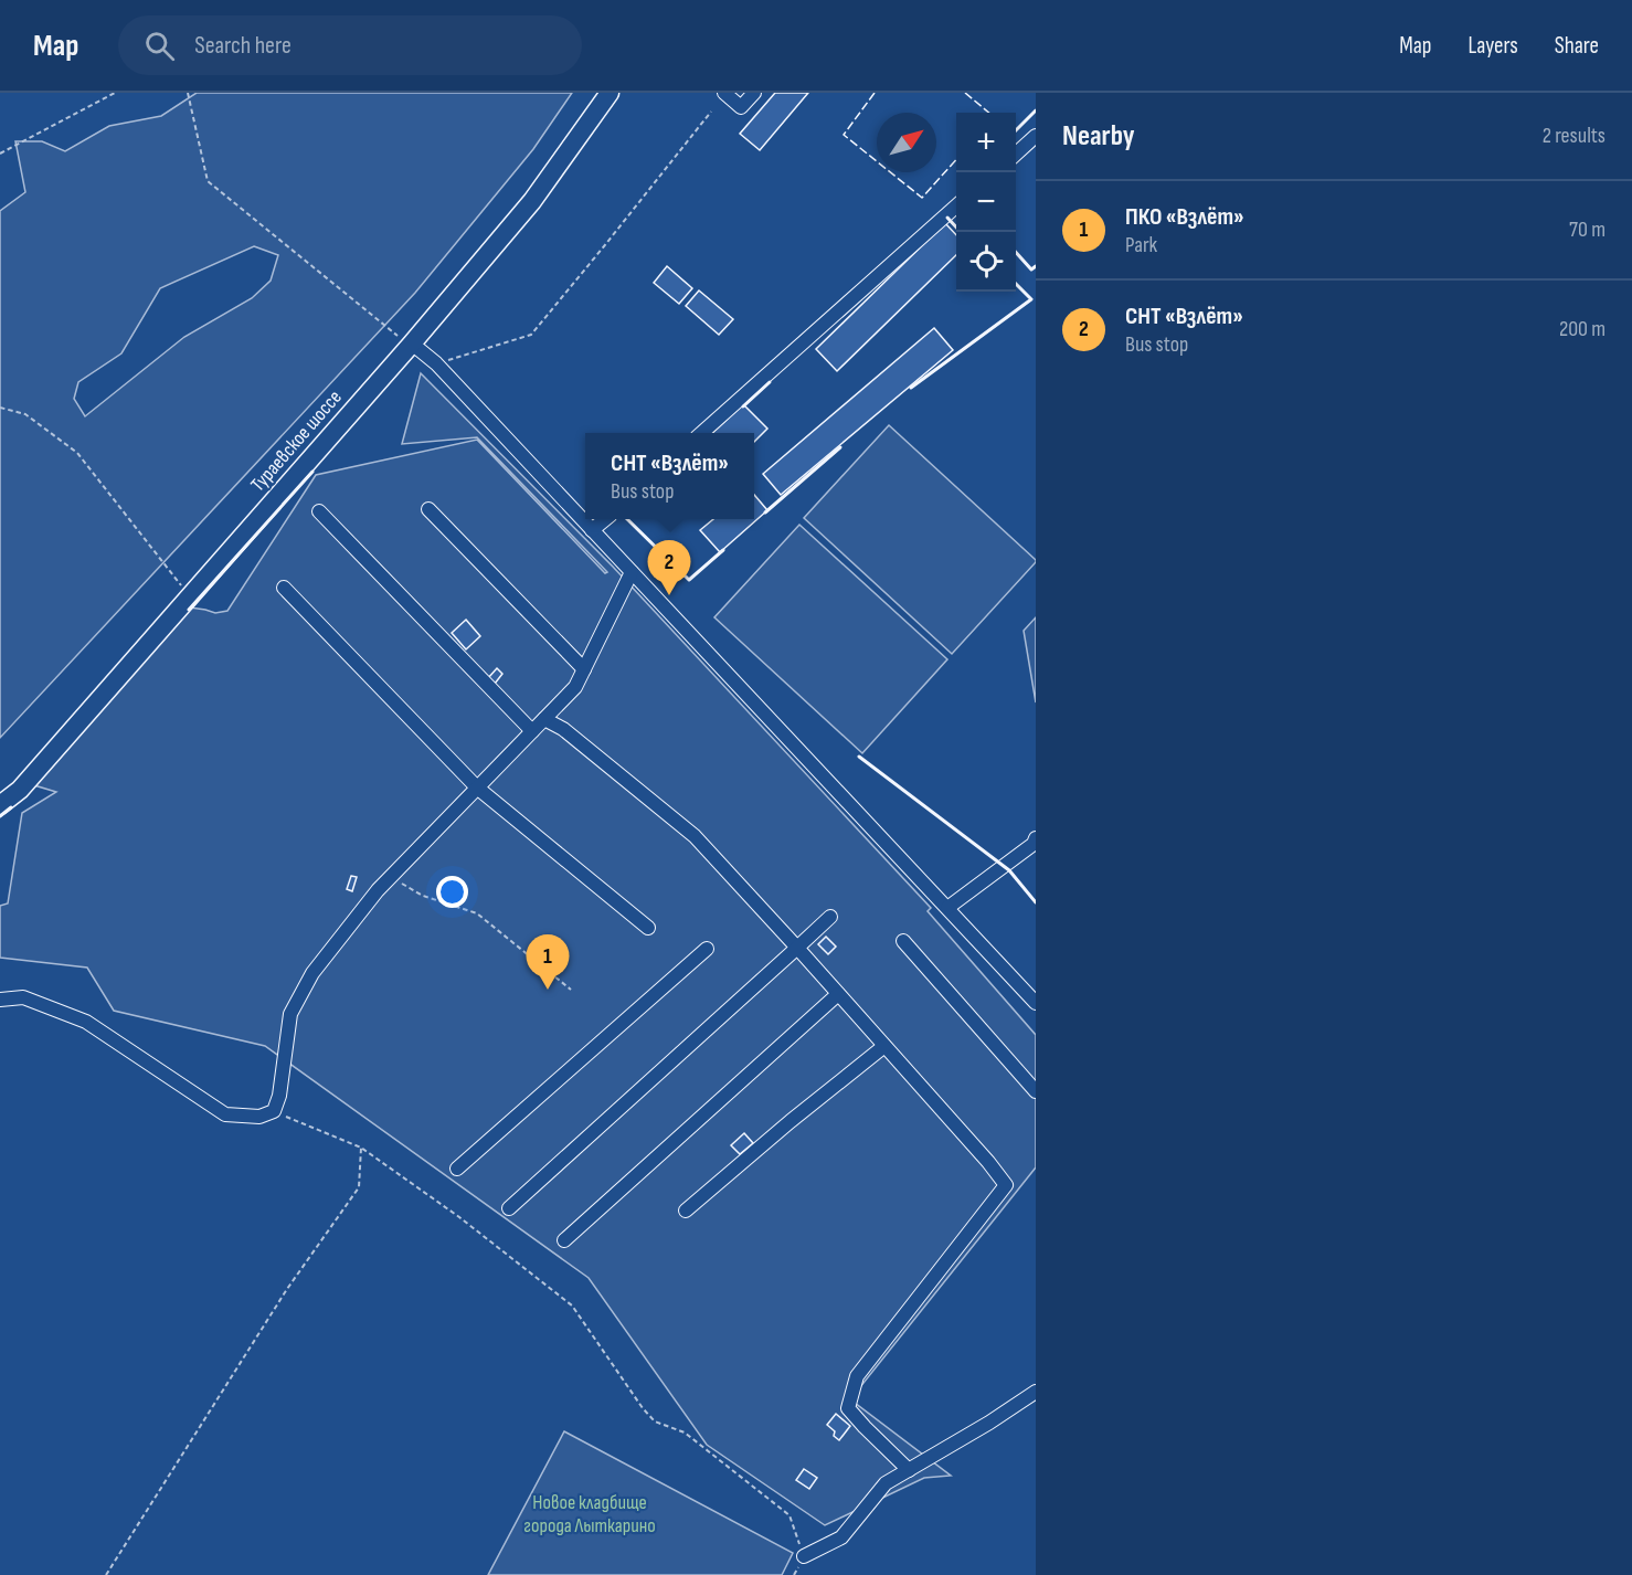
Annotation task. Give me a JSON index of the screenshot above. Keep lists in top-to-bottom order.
{
  "streets": {
    "main road": ["Тураевское шоссе"]
  },
  "parks": ["Новое кладбище города Лыткарино"],
  "north": "top right",
  "page": {
    "header": "Map",
    "search": "Search here",
    "nav": ["Map", "Layers", "Share"],
    "heading": ["Nearby", "2 results"],
    "map_buttons": ["+", "−"],
    "list": [
      {
        "mark": "1",
        "name": "ПКО «Взлёт»",
        "note": "Park",
        "value": "70 m"
      },
      {
        "mark": "2",
        "name": "СНТ «Взлёт»",
        "note": "Bus stop",
        "value": "200 m"
      }
    ],
    "popup": ["СНТ «Взлёт»", "Bus stop"],
    "pins": ["2", "1"]
  }
}
